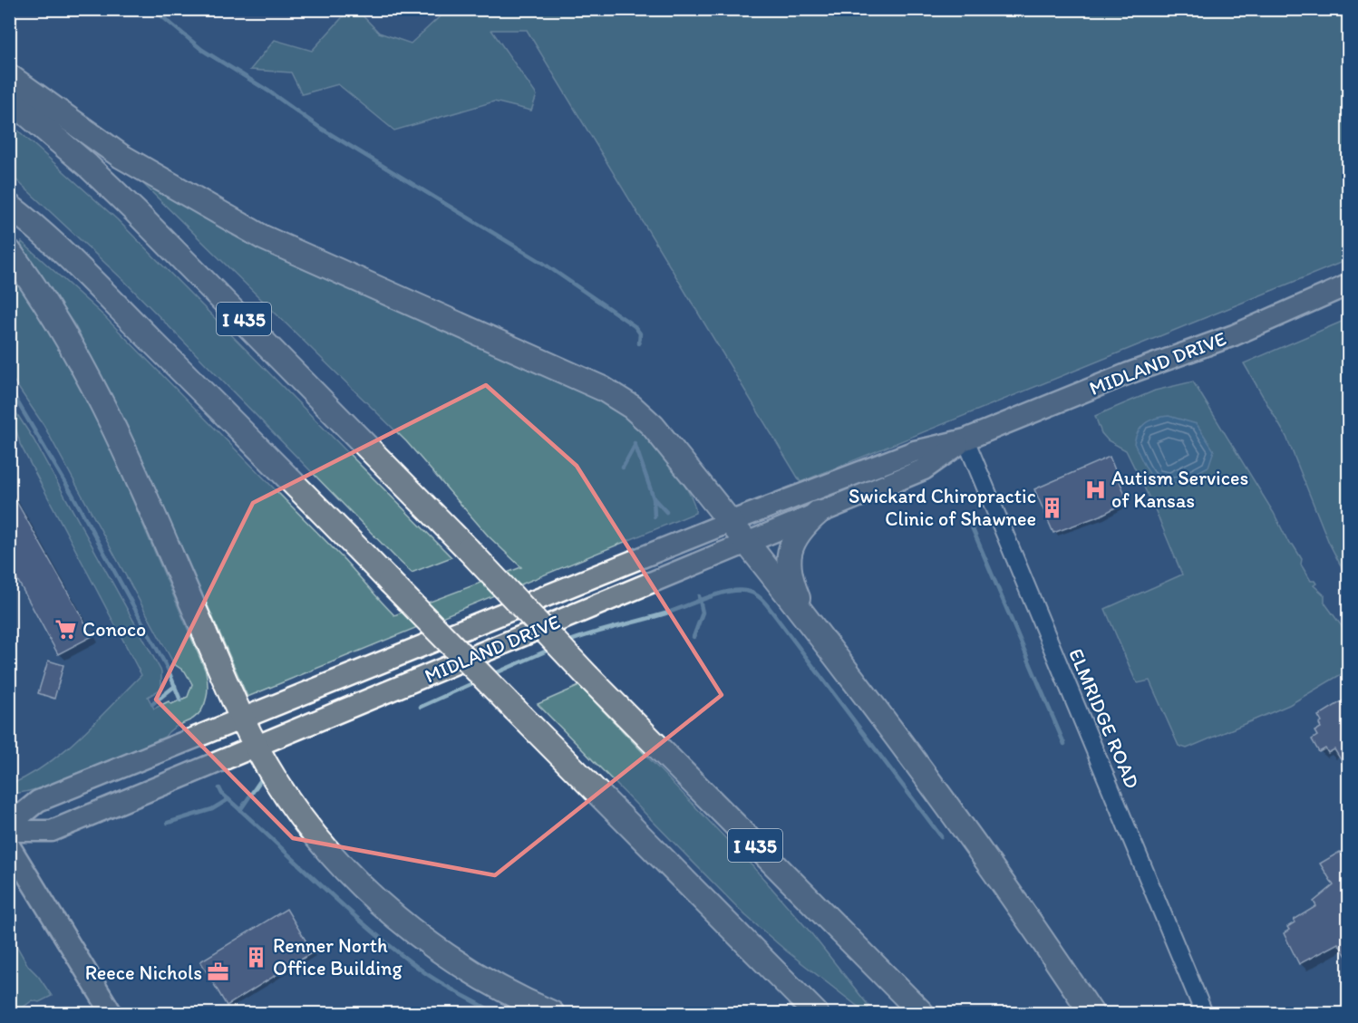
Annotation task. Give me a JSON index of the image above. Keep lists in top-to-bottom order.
{
  "streets": {
    "highway": ["I 435"],
    "main road": ["MIDLAND DRIVE"],
    "street": ["ELMRIDGE ROAD"]
  },
  "crossings": [
    ["MIDLAND DRIVE", "ELMRIDGE ROAD"]
  ],
  "places": {
    "hospital": ["Autism Services of Kansas"],
    "building": ["Swickard Chiropractic Clinic of Shawnee", "Renner North Office Building"],
    "supermarket": ["Conoco"],
    "office": ["Reece Nichols"]
  }
}
